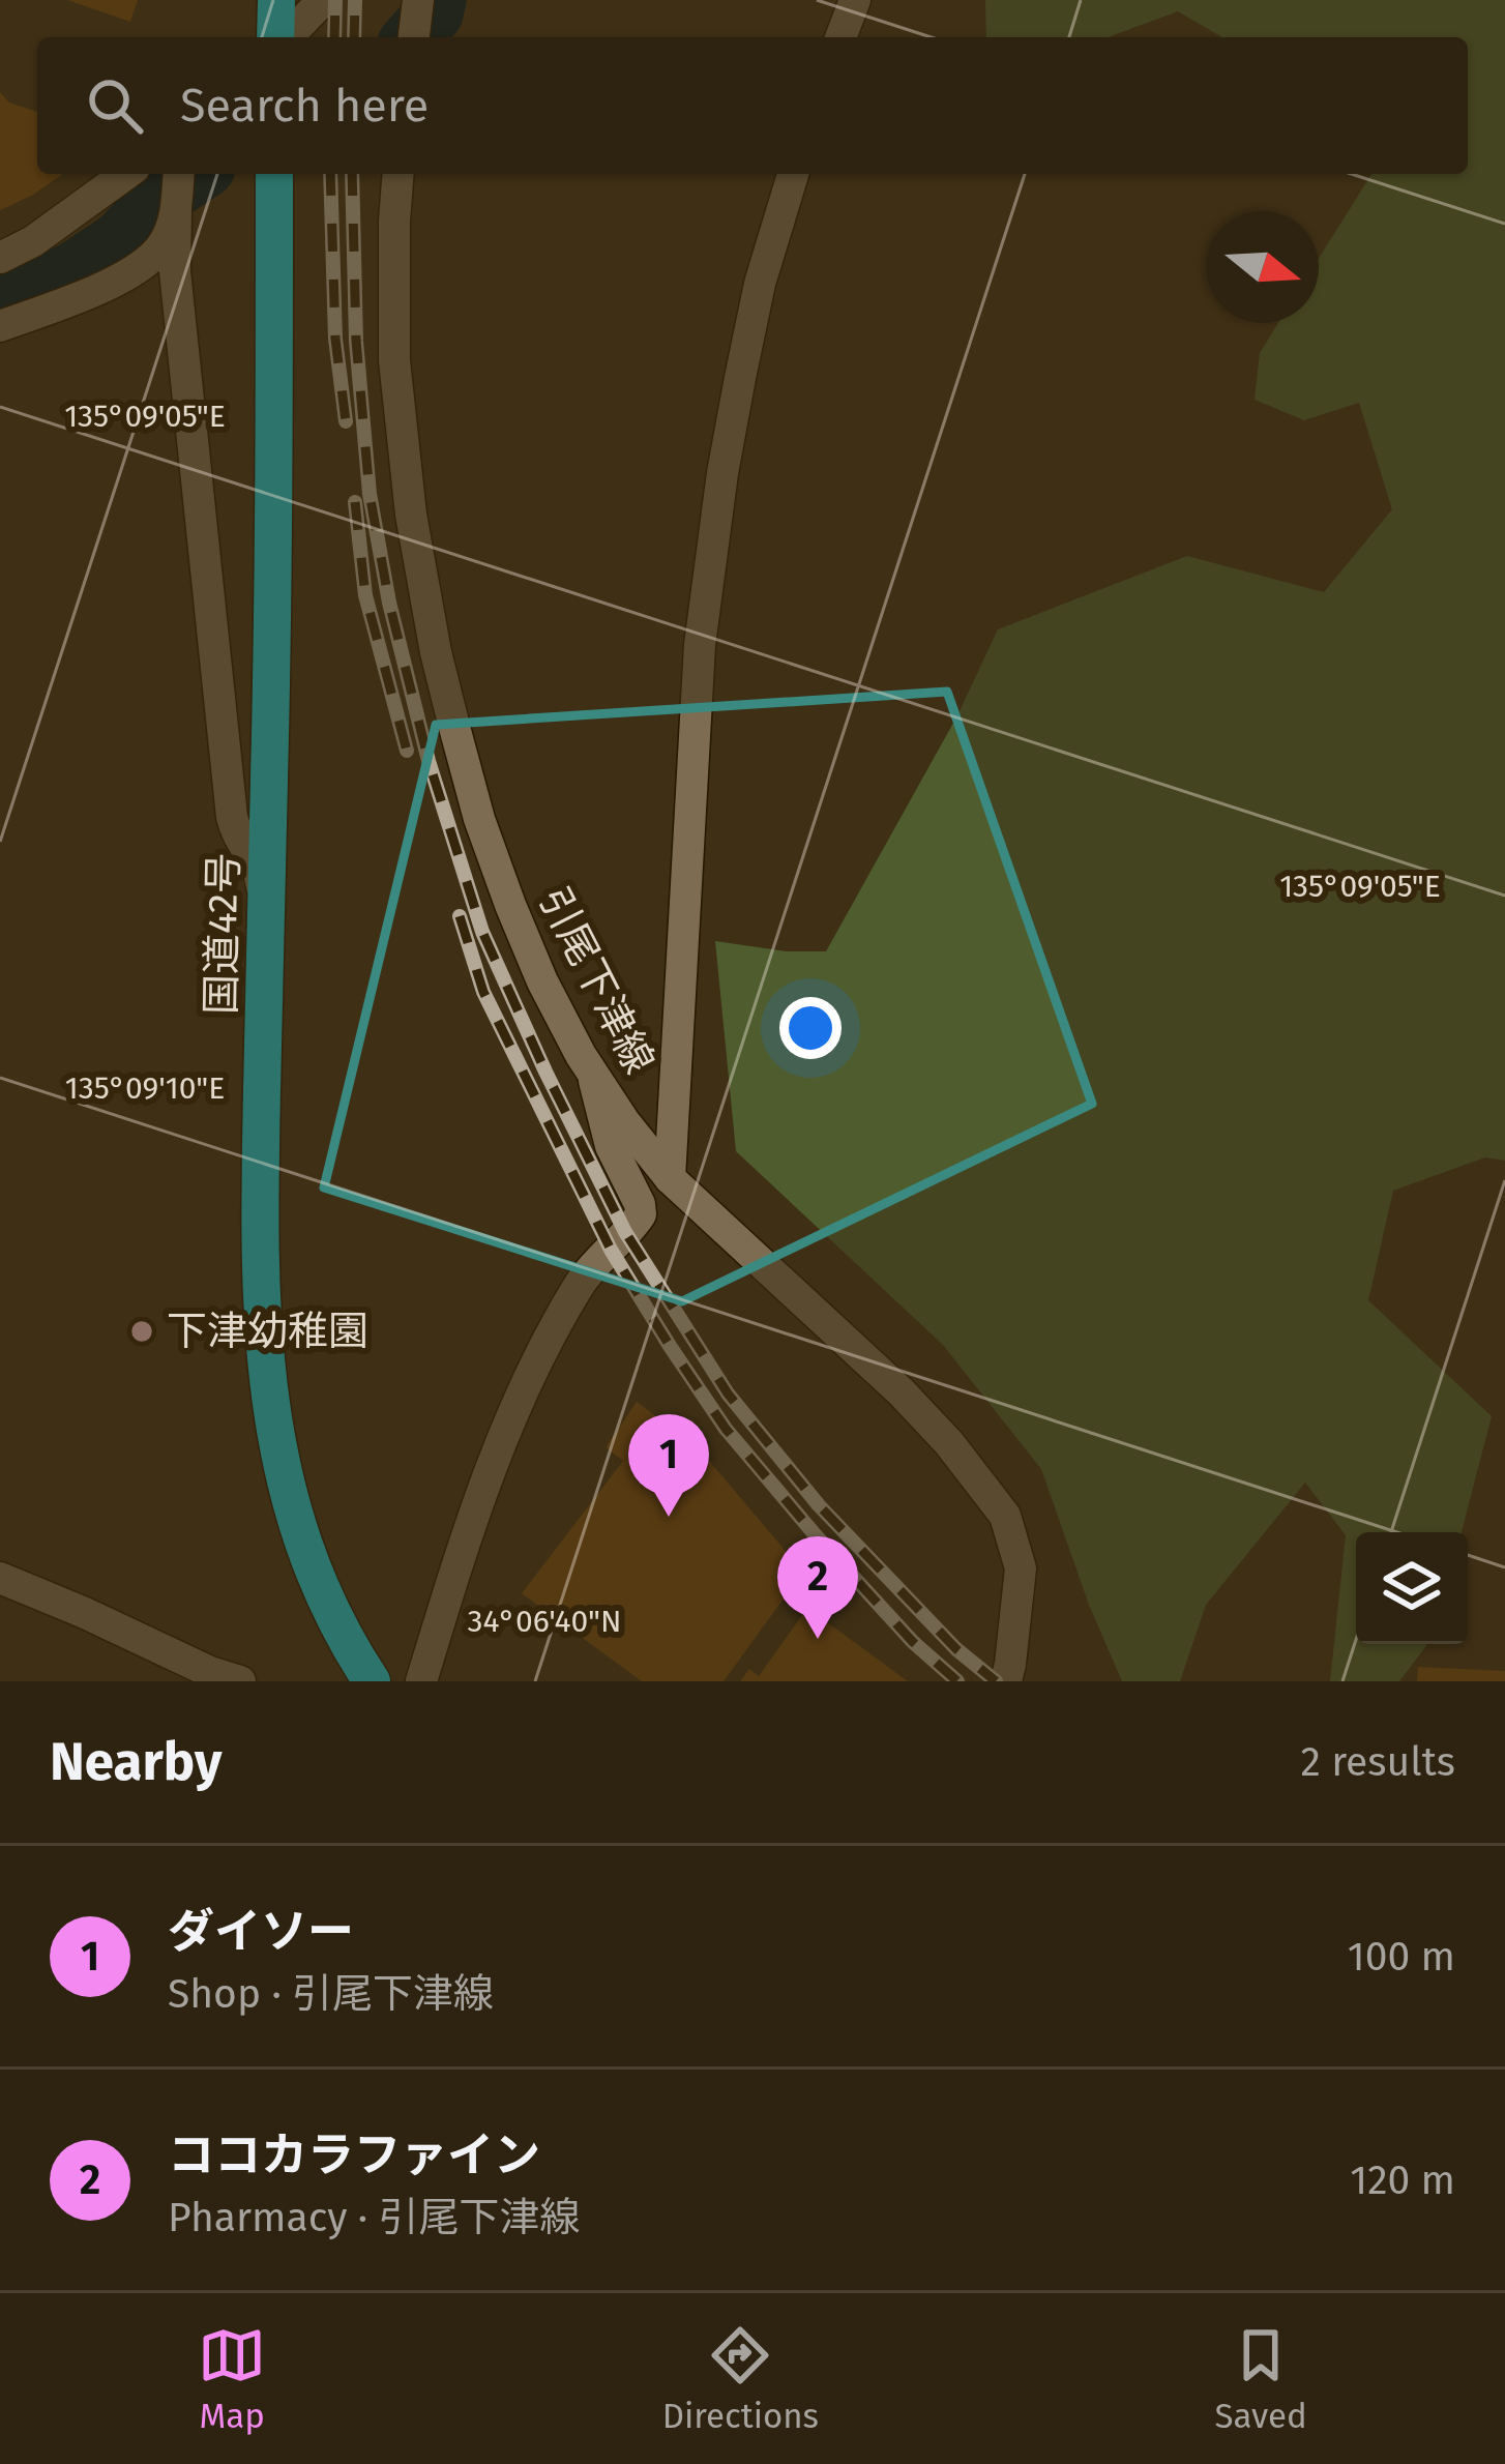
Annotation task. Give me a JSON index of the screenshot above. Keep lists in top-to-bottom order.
{
  "streets": {
    "highway": ["国道42号"],
    "street": ["引尾下津線"]
  },
  "places": ["下津幼稚園"],
  "north": "right",
  "page": {
    "search": "Search here",
    "pins": ["1", "2"],
    "heading": ["Nearby", "2 results"],
    "list": [
      {
        "mark": "1",
        "name": "ダイソー",
        "note": "Shop · 引尾下津線",
        "value": "100 m"
      },
      {
        "mark": "2",
        "name": "ココカラファイン",
        "note": "Pharmacy · 引尾下津線",
        "value": "120 m"
      }
    ],
    "nav": ["Map", "Directions", "Saved"]
  },
  "coordinates": ["135°09'05\"E", "135°09'10\"E", "34°06'40\"N"]
}
